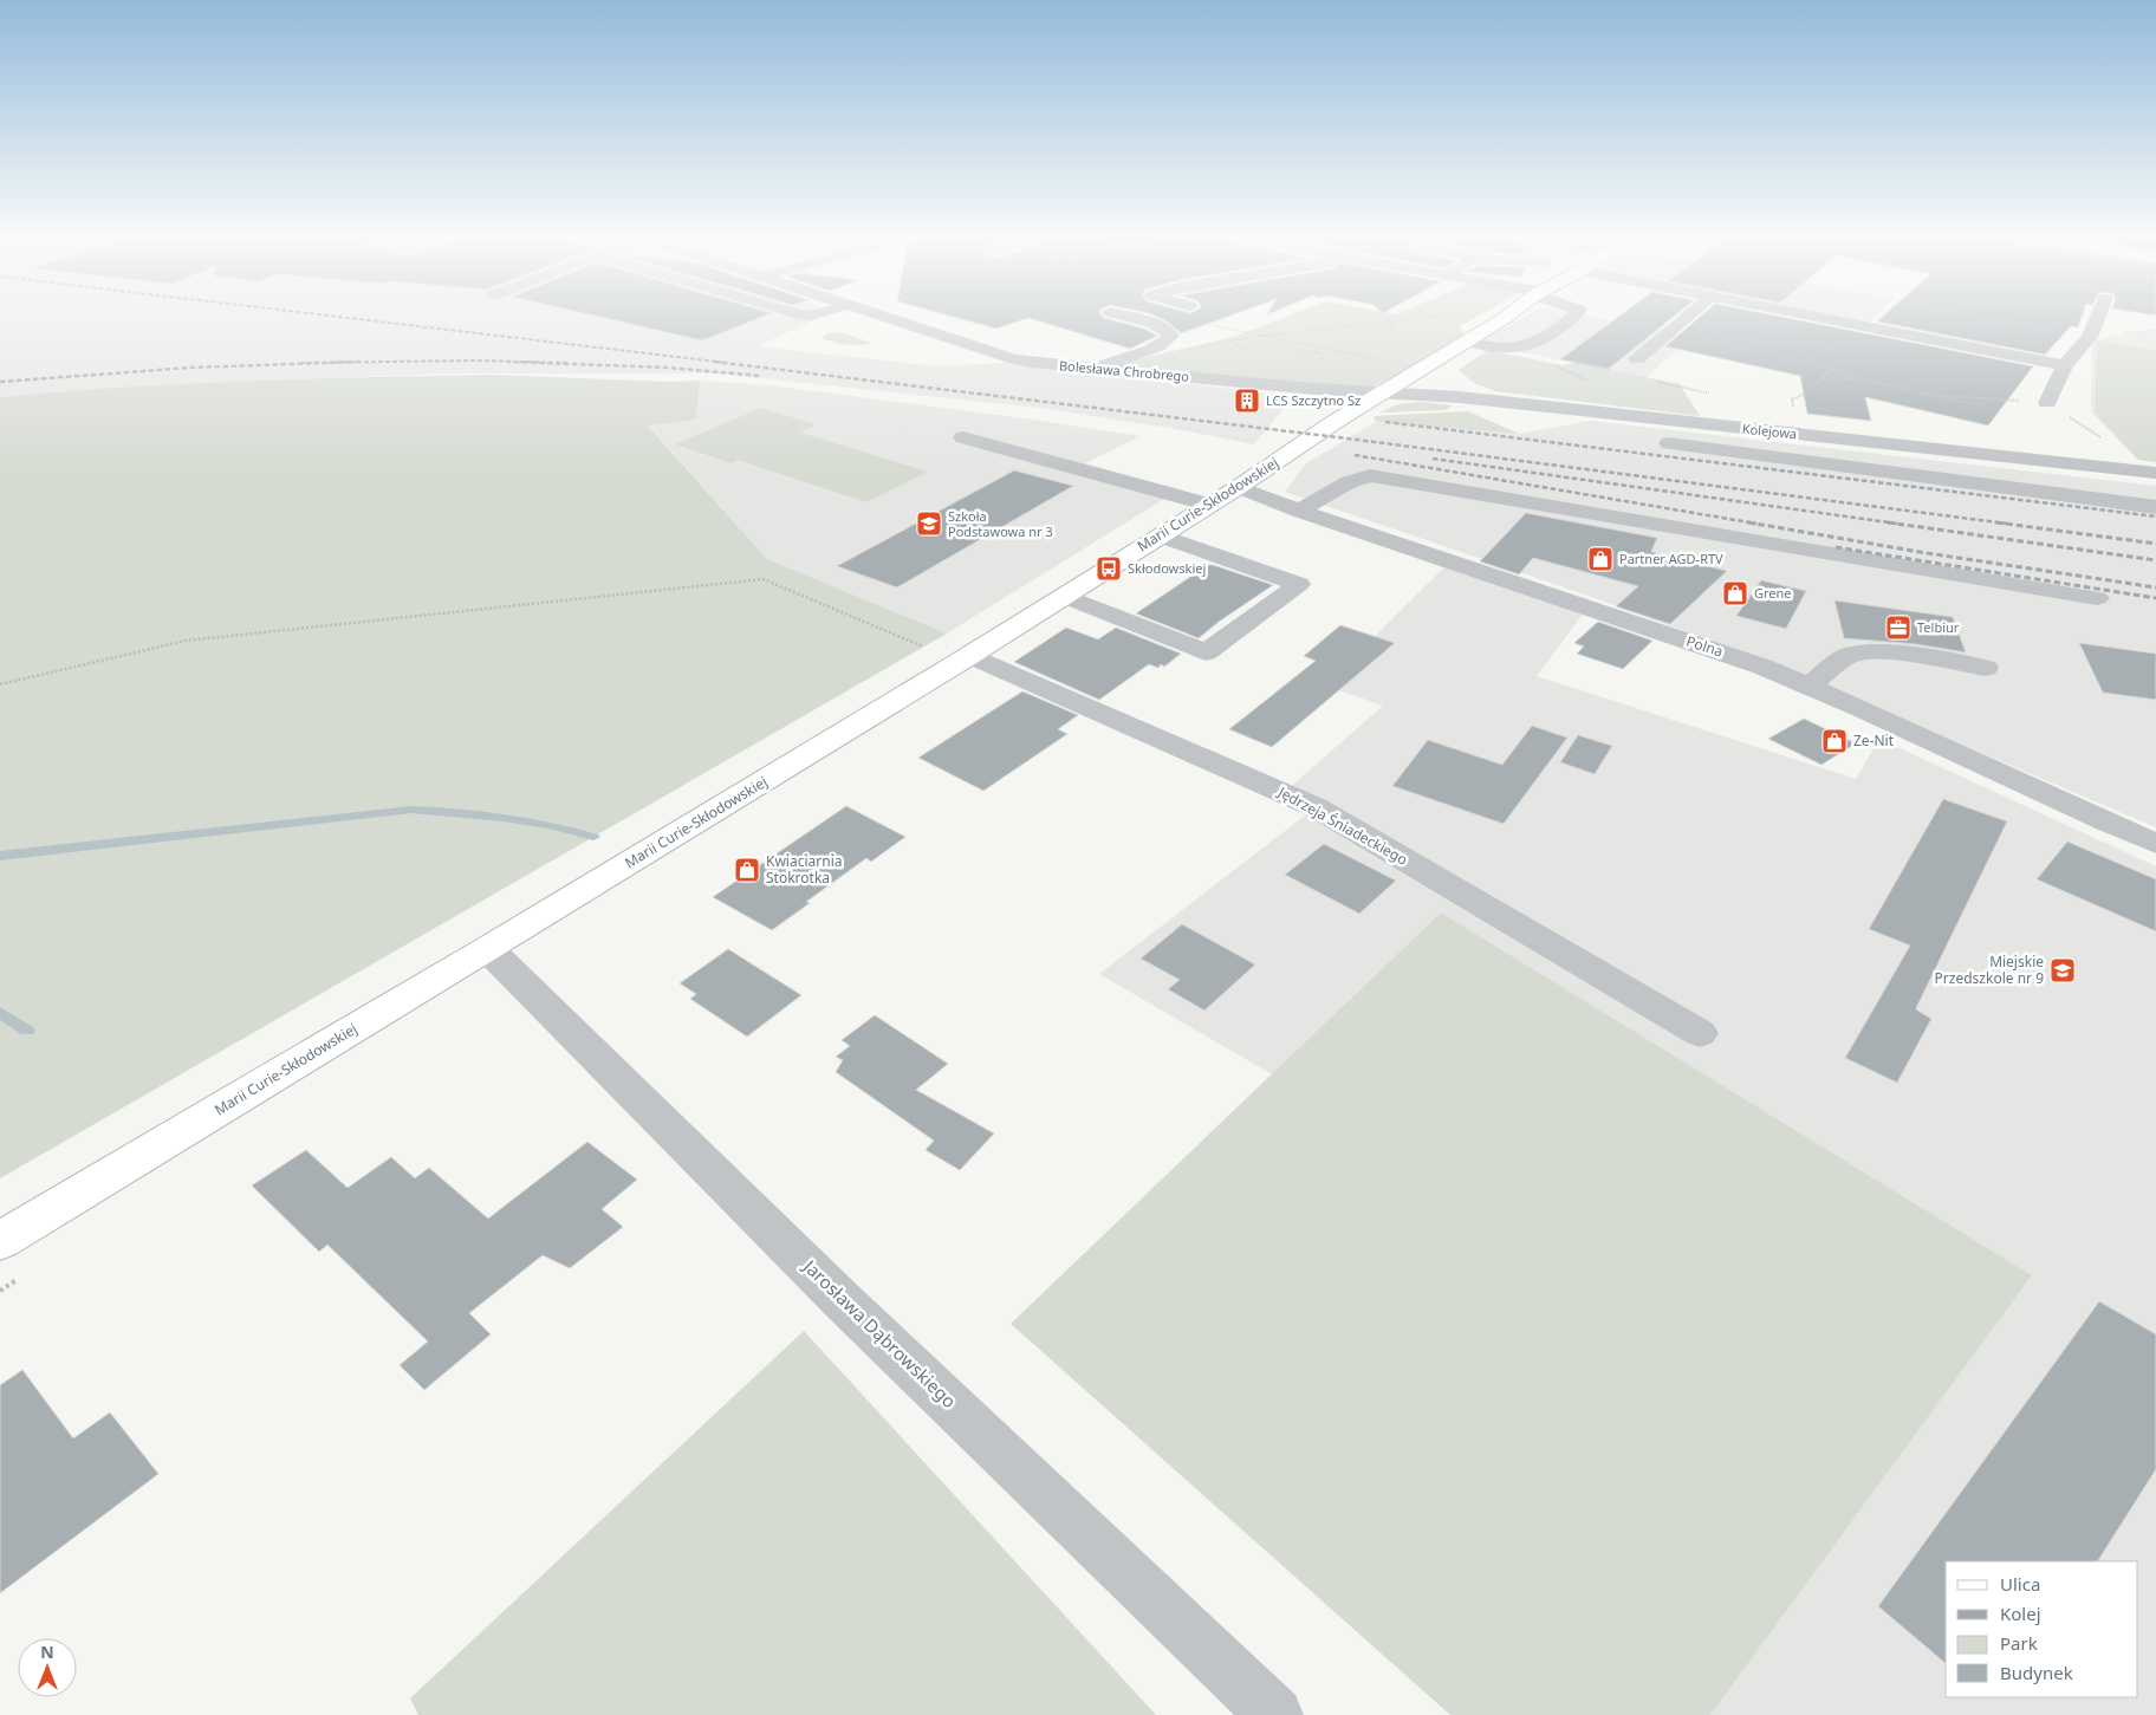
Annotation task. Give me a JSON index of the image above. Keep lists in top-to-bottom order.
{
  "streets": {
    "main road": ["Marii Curie-Skłodowskiej"],
    "street": [
      "Bolesława Chrobrego",
      "Kolejowa",
      "Polna",
      "Jędrzeja Śniadeckiego",
      "Jarosława Dąbrowskiego"
    ]
  },
  "crossings": [
    ["Bolesława Chrobrego", "Kolejowa"],
    ["Bolesława Chrobrego", "Marii Curie-Skłodowskiej"],
    ["Kolejowa", "Marii Curie-Skłodowskiej"],
    ["Marii Curie-Skłodowskiej", "Polna"],
    ["Marii Curie-Skłodowskiej", "Jędrzeja Śniadeckiego"],
    ["Marii Curie-Skłodowskiej", "Jarosława Dąbrowskiego"]
  ],
  "places": {
    "building": ["LCS Szczytno Sz"],
    "school or university": ["Szkoła Podstawowa nr 3", "Miejskie Przedszkole nr 9"],
    "shop": [
      "Partner AGD-RTV",
      "Grene",
      "Ze-Nit",
      "Kwiaciarnia Stokrotka"
    ],
    "bus stop": ["Skłodowskiej"],
    "office": ["Telbiur"]
  },
  "legend": [
    "Ulica",
    "Kolej",
    "Park",
    "Budynek"
  ],
  "north": "top"
}
